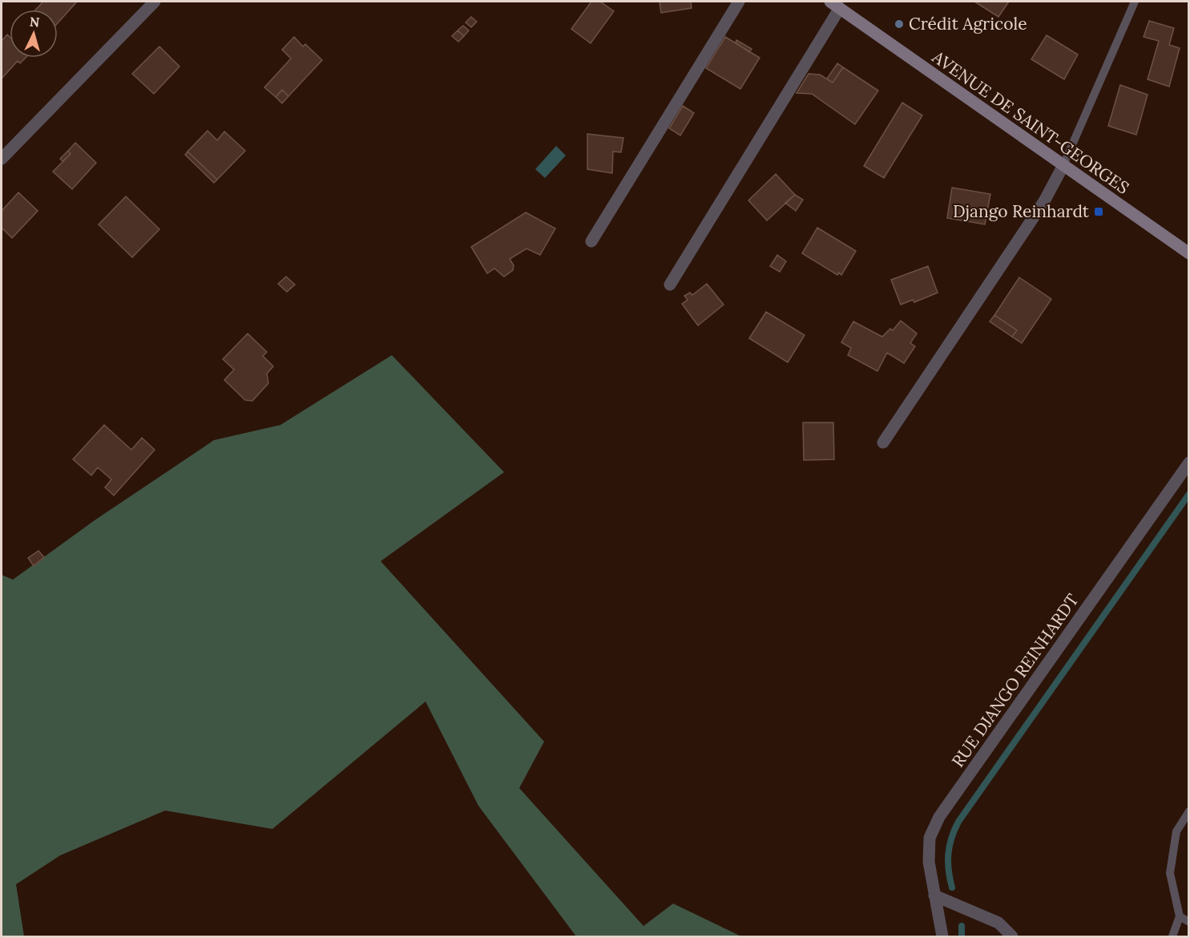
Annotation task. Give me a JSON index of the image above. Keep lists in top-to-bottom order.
{
  "streets": {
    "main road": ["AVENUE DE SAINT-GEORGES"],
    "street": ["RUE DJANGO REINHARDT"]
  },
  "places": {
    "other": ["Crédit Agricole"],
    "transit": ["Django Reinhardt"]
  },
  "north": "top"
}
